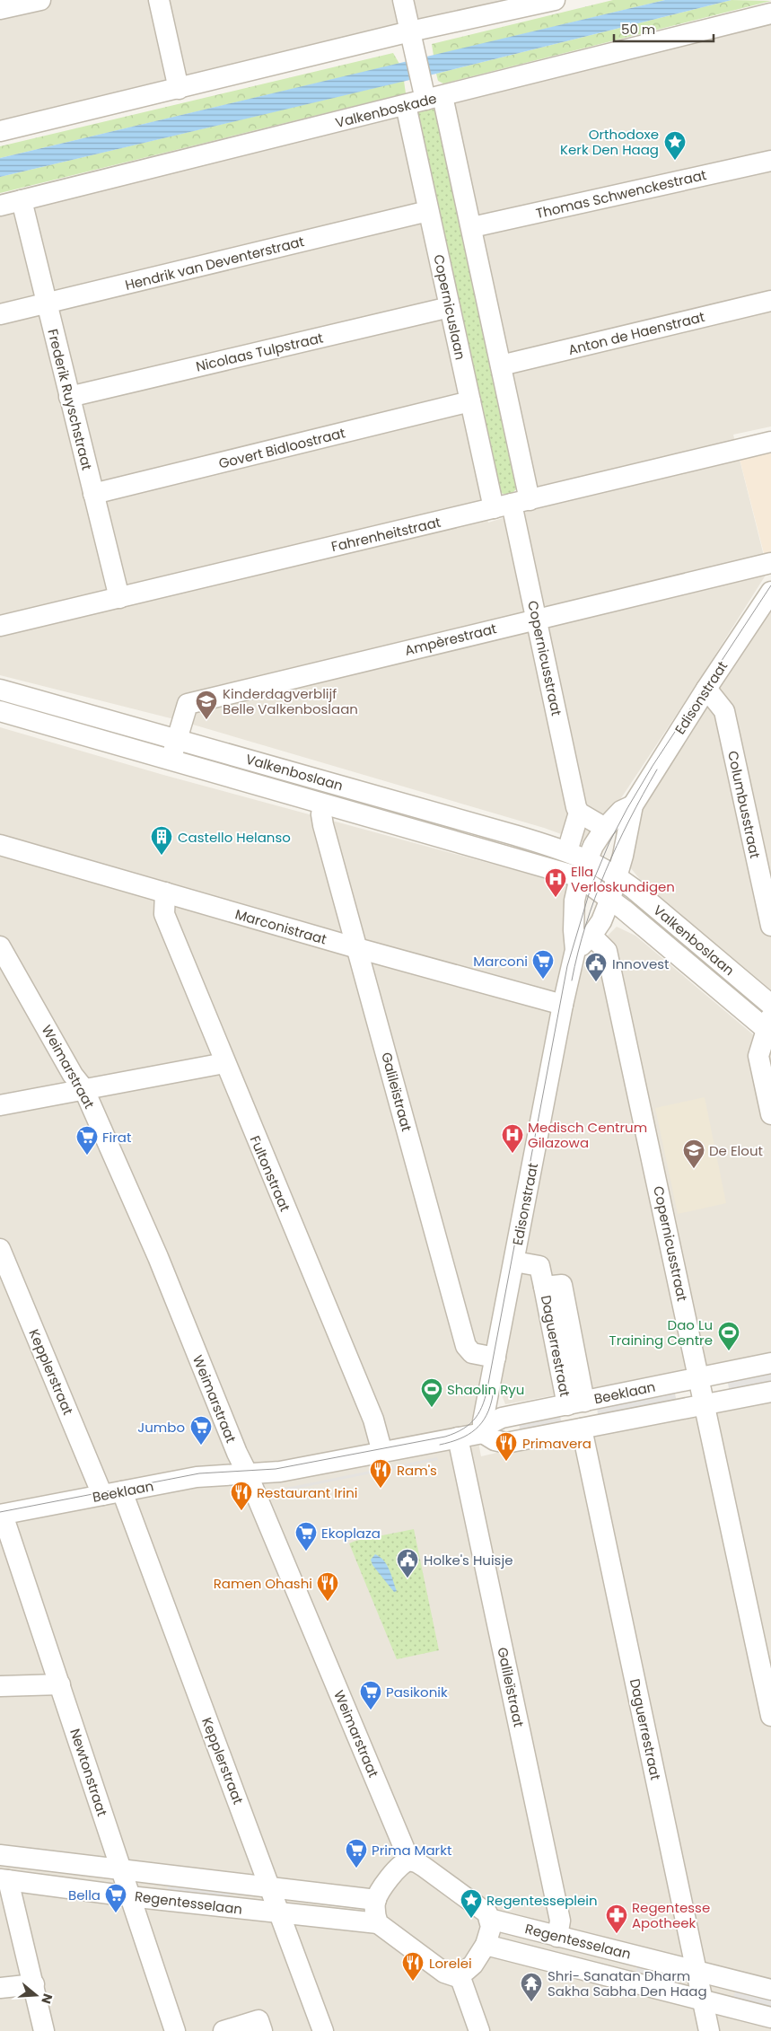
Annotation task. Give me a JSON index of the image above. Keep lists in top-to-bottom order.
{
  "streets": {
    "street": [
      "Valkenboskade",
      "Thomas Schwenckestraat",
      "Hendrik van Deventerstraat",
      "Copernicuslaan",
      "Anton de Haenstraat",
      "Nicolaas Tulpstraat",
      "Frederik Ruyschstraat",
      "Govert Bidloostraat",
      "Fahrenheitstraat",
      "Ampèrestraat",
      "Copernicusstraat",
      "Edisonstraat",
      "Valkenboslaan",
      "Columbusstraat",
      "Marconistraat",
      "Weimarstraat",
      "Galileïstraat",
      "Fultonstraat",
      "Daguerrestraat",
      "Kepplerstraat",
      "Beeklaan",
      "Newtonstraat",
      "Regentesselaan"
    ]
  },
  "crossings": [
    ["Valkenboskade", "Copernicuslaan"],
    ["Valkenboskade", "Frederik Ruyschstraat"],
    ["Hendrik van Deventerstraat", "Copernicuslaan"],
    ["Hendrik van Deventerstraat", "Frederik Ruyschstraat"],
    ["Copernicuslaan", "Nicolaas Tulpstraat"],
    ["Copernicuslaan", "Govert Bidloostraat"],
    ["Copernicuslaan", "Fahrenheitstraat"],
    ["Copernicuslaan", "Copernicusstraat"],
    ["Nicolaas Tulpstraat", "Frederik Ruyschstraat"],
    ["Frederik Ruyschstraat", "Govert Bidloostraat"],
    ["Frederik Ruyschstraat", "Fahrenheitstraat"],
    ["Fahrenheitstraat", "Copernicusstraat"],
    ["Ampèrestraat", "Copernicusstraat"],
    ["Ampèrestraat", "Valkenboslaan"],
    ["Copernicusstraat", "Beeklaan"],
    ["Edisonstraat", "Valkenboslaan"],
    ["Edisonstraat", "Columbusstraat"],
    ["Edisonstraat", "Marconistraat"],
    ["Edisonstraat", "Galileïstraat"],
    ["Edisonstraat", "Daguerrestraat"],
    ["Edisonstraat", "Beeklaan"],
    ["Valkenboslaan", "Galileïstraat"],
    ["Marconistraat", "Galileïstraat"],
    ["Marconistraat", "Fultonstraat"],
    ["Weimarstraat", "Beeklaan"],
    ["Weimarstraat", "Regentesselaan"],
    ["Galileïstraat", "Beeklaan"],
    ["Galileïstraat", "Regentesselaan"],
    ["Fultonstraat", "Beeklaan"],
    ["Daguerrestraat", "Beeklaan"],
    ["Daguerrestraat", "Regentesselaan"],
    ["Kepplerstraat", "Beeklaan"],
    ["Kepplerstraat", "Regentesselaan"],
    ["Beeklaan", "Newtonstraat"],
    ["Newtonstraat", "Regentesselaan"]
  ],
  "places": {
    "place": ["Orthodoxe Kerk Den Haag", "Regentesseplein"],
    "school or university": ["Kinderdagverblijf Belle Valkenboslaan", "De Elout"],
    "building": ["Castello Helanso"],
    "hospital": ["Ella Verloskundigen", "Medisch Centrum Gilazowa"],
    "supermarket": [
      "Marconi",
      "Firat",
      "Jumbo",
      "Ekoplaza",
      "Pasikonik",
      "Prima Markt",
      "Bella"
    ],
    "public building": ["Innovest", "Holke's Huisje"],
    "sports": ["Dao Lu Training Centre", "Shaolin Ryu"],
    "restaurant": [
      "Primavera",
      "Ram's",
      "Restaurant Irini",
      "Ramen Ohashi",
      "Lorelei"
    ],
    "pharmacy": ["Regentesse Apotheek"],
    "temple": ["Shri- Sanatan Dharm Sakha Sabha Den Haag"]
  },
  "scale_bar": "50 m",
  "north": "right"
}
